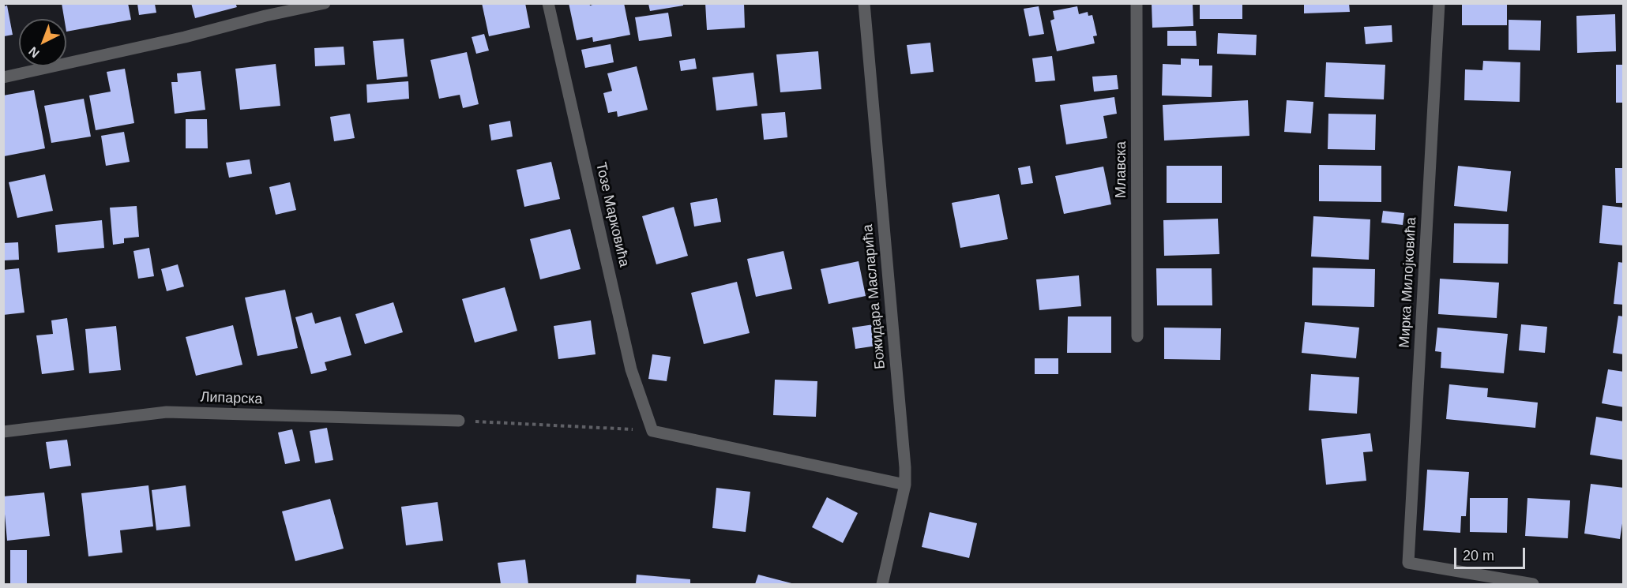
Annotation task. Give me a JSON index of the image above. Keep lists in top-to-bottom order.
{
  "streets": {
    "street": [
      "Млавска",
      "Тозе Марковића",
      "Мирка Милојковића",
      "Божидара Масларића",
      "Липарска"
    ]
  },
  "scale_bar": "20 m",
  "north": "bottom left"
}
